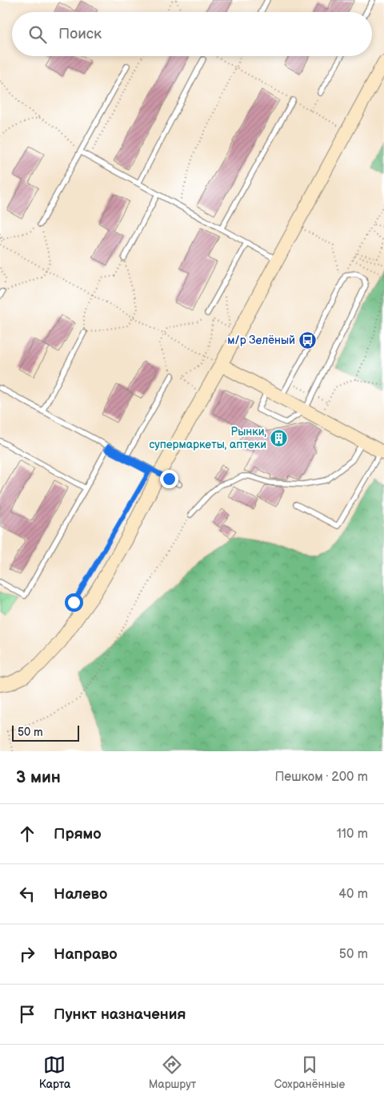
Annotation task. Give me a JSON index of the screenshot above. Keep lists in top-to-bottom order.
{
  "places": {
    "bus stop": ["м/р Зелёный"],
    "building": ["Рынки, супермаркеты, аптеки"]
  },
  "scale_bar": "50 m",
  "page": {
    "search": "Поиск",
    "scale": "50 m",
    "heading": ["3 мин", "Пешком · 200 m"],
    "list": [
      ["Прямо", "110 m"],
      ["Налево", "40 m"],
      ["Направо", "50 m"],
      "Пункт назначения"
    ],
    "nav": ["Карта", "Маршрут", "Сохранённые"]
  }
}
